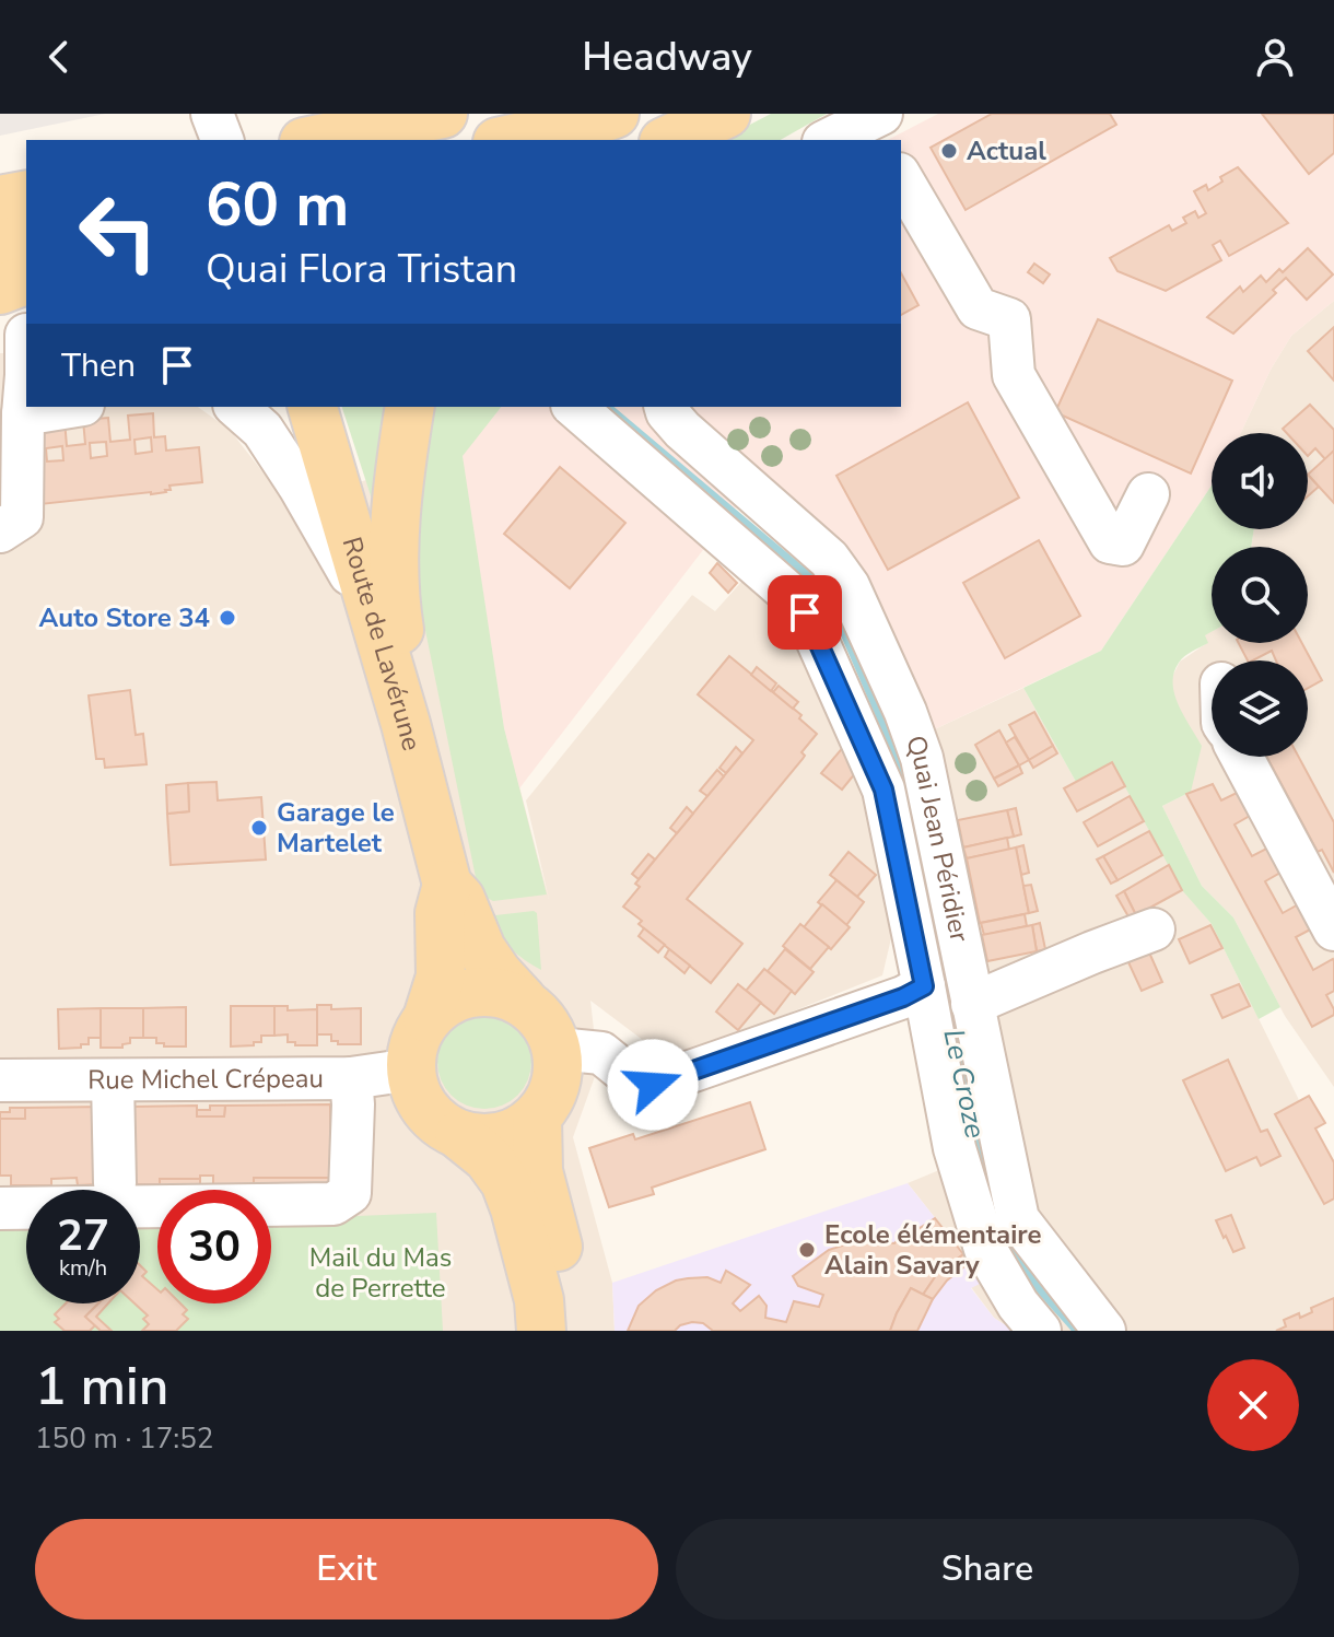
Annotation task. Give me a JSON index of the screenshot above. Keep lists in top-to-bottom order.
{
  "streets": {
    "main road": ["Route de Lavérune"],
    "street": ["Quai Jean Péridier", "Rue Michel Crépeau"]
  },
  "crossings": [
    ["Route de Lavérune", "Rue Michel Crépeau"]
  ],
  "water": ["Le Croze"],
  "parks": ["Mail du Mas de Perrette"],
  "places": [
    "Actual",
    "Auto Store 34",
    "Garage le Martelet",
    "Ecole élémentaire Alain Savary"
  ],
  "page": {
    "header": "Headway",
    "turn": ["60 m", "Quai Flora Tristan"],
    "then": "Then",
    "speed": "27 km/h",
    "limit": "30",
    "heading": ["1 min", "150 m · 17:52"],
    "buttons": ["Exit", "Share"]
  }
}
